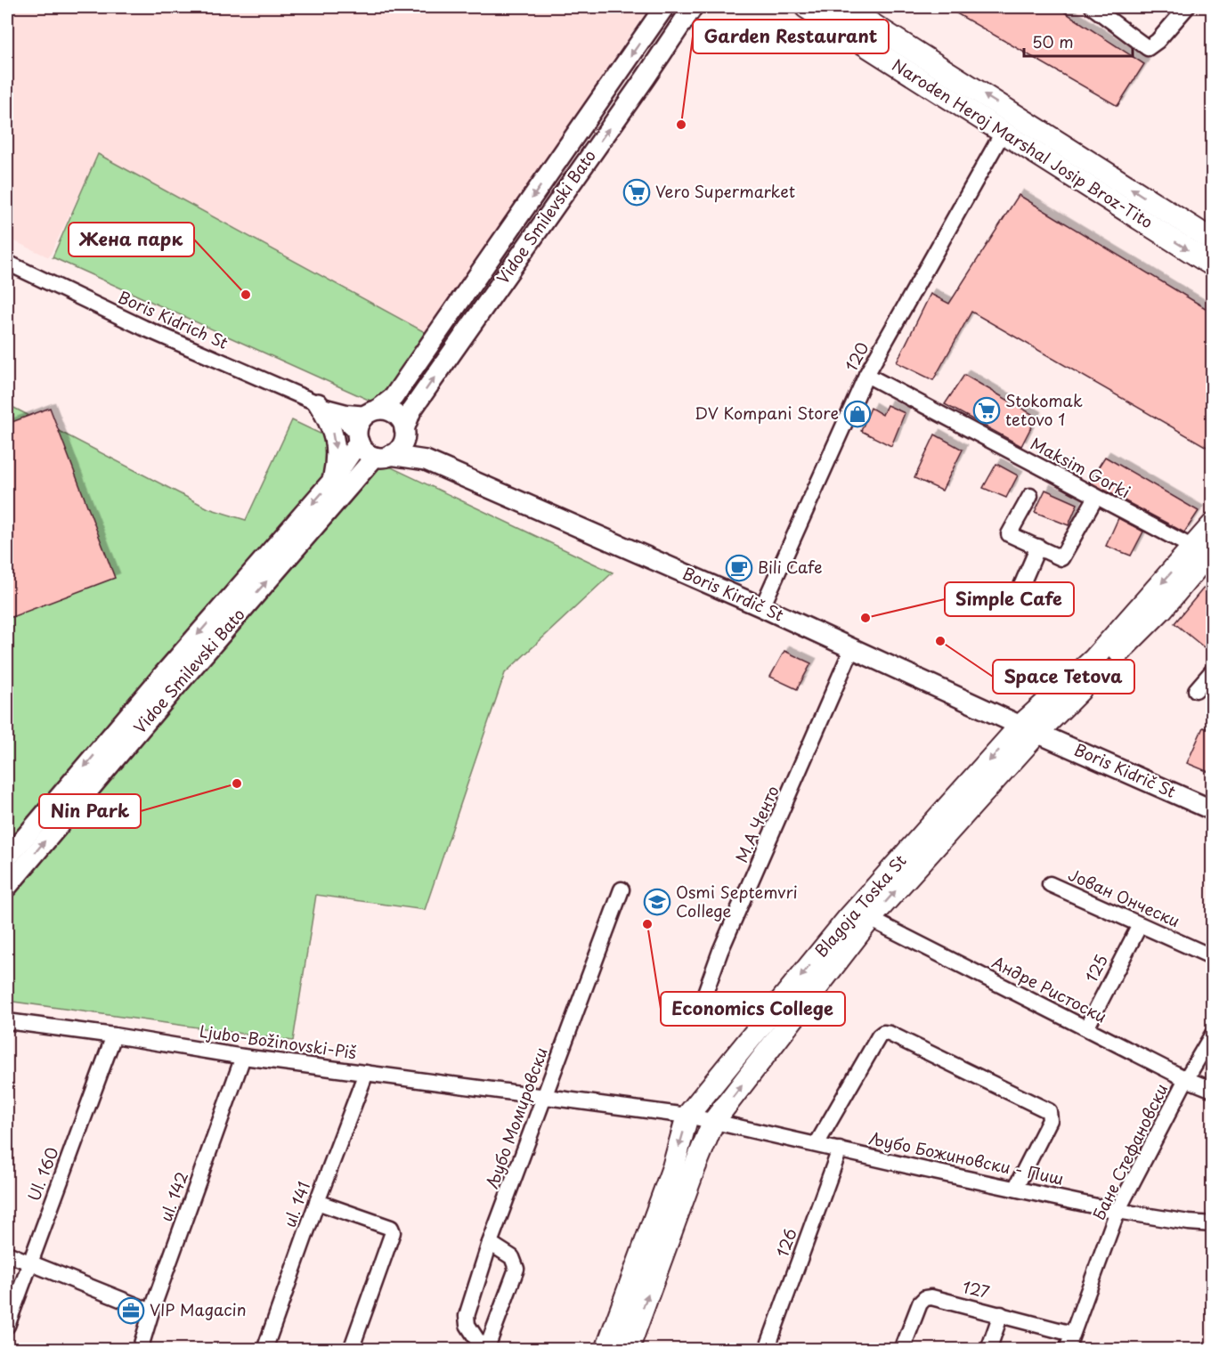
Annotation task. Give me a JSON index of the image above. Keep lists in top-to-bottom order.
{
  "streets": {
    "main road": ["Naroden Heroj Marshal Josip Broz-Tito", "Blagoja Toska St"],
    "street": [
      "Vidoe Smilevski Bato",
      "Boris Kidrich St",
      "120",
      "Maksim Gorki",
      "Boris Kirdič St",
      "Boris Kidrič St",
      "М.А Ченто",
      "Јован Ончески",
      "125",
      "Андре Ристоски",
      "Ljubo-Božinovski-Piš",
      "Љубо Момировски",
      "Бане Стефановски",
      "Љубо Божиновски - Пиш",
      "Ul. 160",
      "ul. 142",
      "ul. 141",
      "126",
      "127"
    ]
  },
  "crossings": [
    ["Naroden Heroj Marshal Josip Broz-Tito", "120"],
    ["Vidoe Smilevski Bato", "Boris Kidrich St"],
    ["Vidoe Smilevski Bato", "Boris Kirdič St"],
    ["Boris Kidrich St", "Boris Kirdič St"],
    ["120", "Maksim Gorki"],
    ["120", "Boris Kirdič St"],
    ["Maksim Gorki", "Blagoja Toska St"],
    ["Boris Kirdič St", "Boris Kidrič St"],
    ["Boris Kirdič St", "М.А Ченто"],
    ["Boris Kirdič St", "Blagoja Toska St"],
    ["Boris Kidrič St", "Blagoja Toska St"],
    ["Јован Ончески", "125"],
    ["Blagoja Toska St", "Андре Ристоски"],
    ["Blagoja Toska St", "Ljubo-Božinovski-Piš"],
    ["Blagoja Toska St", "Љубо Божиновски - Пиш"],
    ["125", "Андре Ристоски"],
    ["Андре Ристоски", "Бане Стефановски"],
    ["Ljubo-Božinovski-Piš", "Љубо Момировски"],
    ["Ljubo-Božinovski-Piš", "Љубо Божиновски - Пиш"],
    ["Ljubo-Božinovski-Piš", "Ul. 160"],
    ["Ljubo-Božinovski-Piš", "ul. 142"],
    ["Ljubo-Božinovski-Piš", "ul. 141"],
    ["Бане Стефановски", "Љубо Божиновски - Пиш"],
    ["Бане Стефановски", "127"],
    ["Љубо Божиновски - Пиш", "126"]
  ],
  "places": {
    "other": [
      "Garden Restaurant",
      "Жена парк",
      "Simple Cafe",
      "Space Tetova",
      "Nin Park",
      "Economics College"
    ],
    "supermarket": ["Vero Supermarket", "Stokomak tetovo 1"],
    "shop": ["DV Kompani Store"],
    "cafe": ["Bili Cafe"],
    "school or university": ["Osmi Septemvri College"],
    "office": ["VIP Magacin"]
  },
  "scale_bar": "50 m"
}
